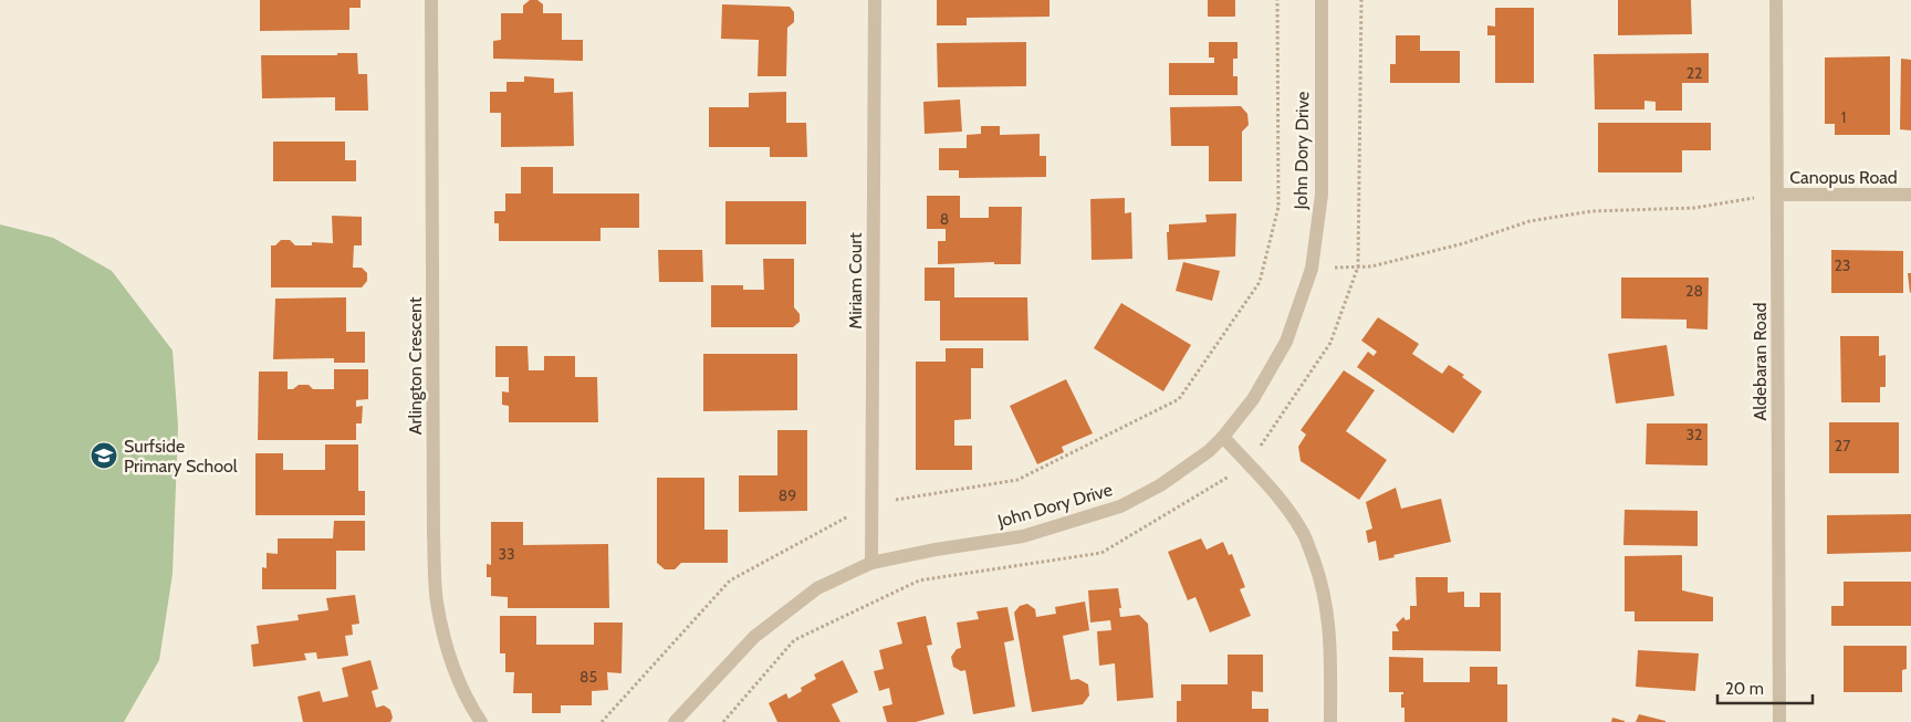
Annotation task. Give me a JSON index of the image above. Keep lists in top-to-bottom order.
{
  "streets": {
    "street": [
      "John Dory Drive",
      "Canopus Road",
      "Miriam Court",
      "Aldebaran Road",
      "Arlington Crescent"
    ]
  },
  "crossings": [
    ["John Dory Drive", "Miriam Court"],
    ["Canopus Road", "Aldebaran Road"]
  ],
  "places": {
    "school or university": ["Surfside Primary School"]
  },
  "house_numbers": [
    "22",
    "1",
    "8",
    "23",
    "28",
    "32",
    "27",
    "89",
    "33",
    "85"
  ],
  "scale_bar": "20 m"
}
